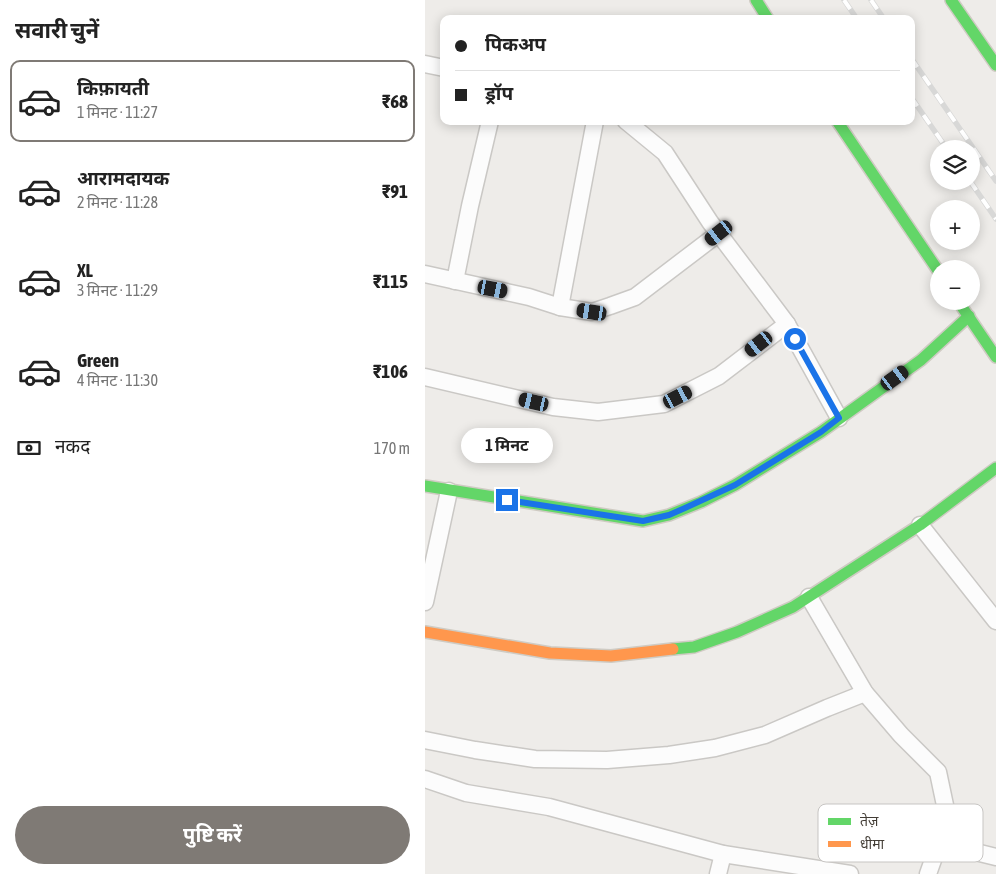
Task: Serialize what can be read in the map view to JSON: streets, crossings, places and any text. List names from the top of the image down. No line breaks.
{"legend":["तेज़","धीमा"],"page":{"heading":"सवारी चुनें","banner":["पिकअप","ड्रॉप"],"list":[{"name":"किफ़ायती","note":"1 मिनट · 11:27","value":"₹68"},{"name":"आरामदायक","note":"2 मिनट · 11:28","value":"₹91"},{"name":"XL","note":"3 मिनट · 11:29","value":"₹115"},{"name":"Green","note":"4 मिनट · 11:30","value":"₹106"}],"map_buttons":["+","−"],"pay":["नकद","170 m"],"bubble":"1 मिनट","buttons":"पुष्टि करें"}}
